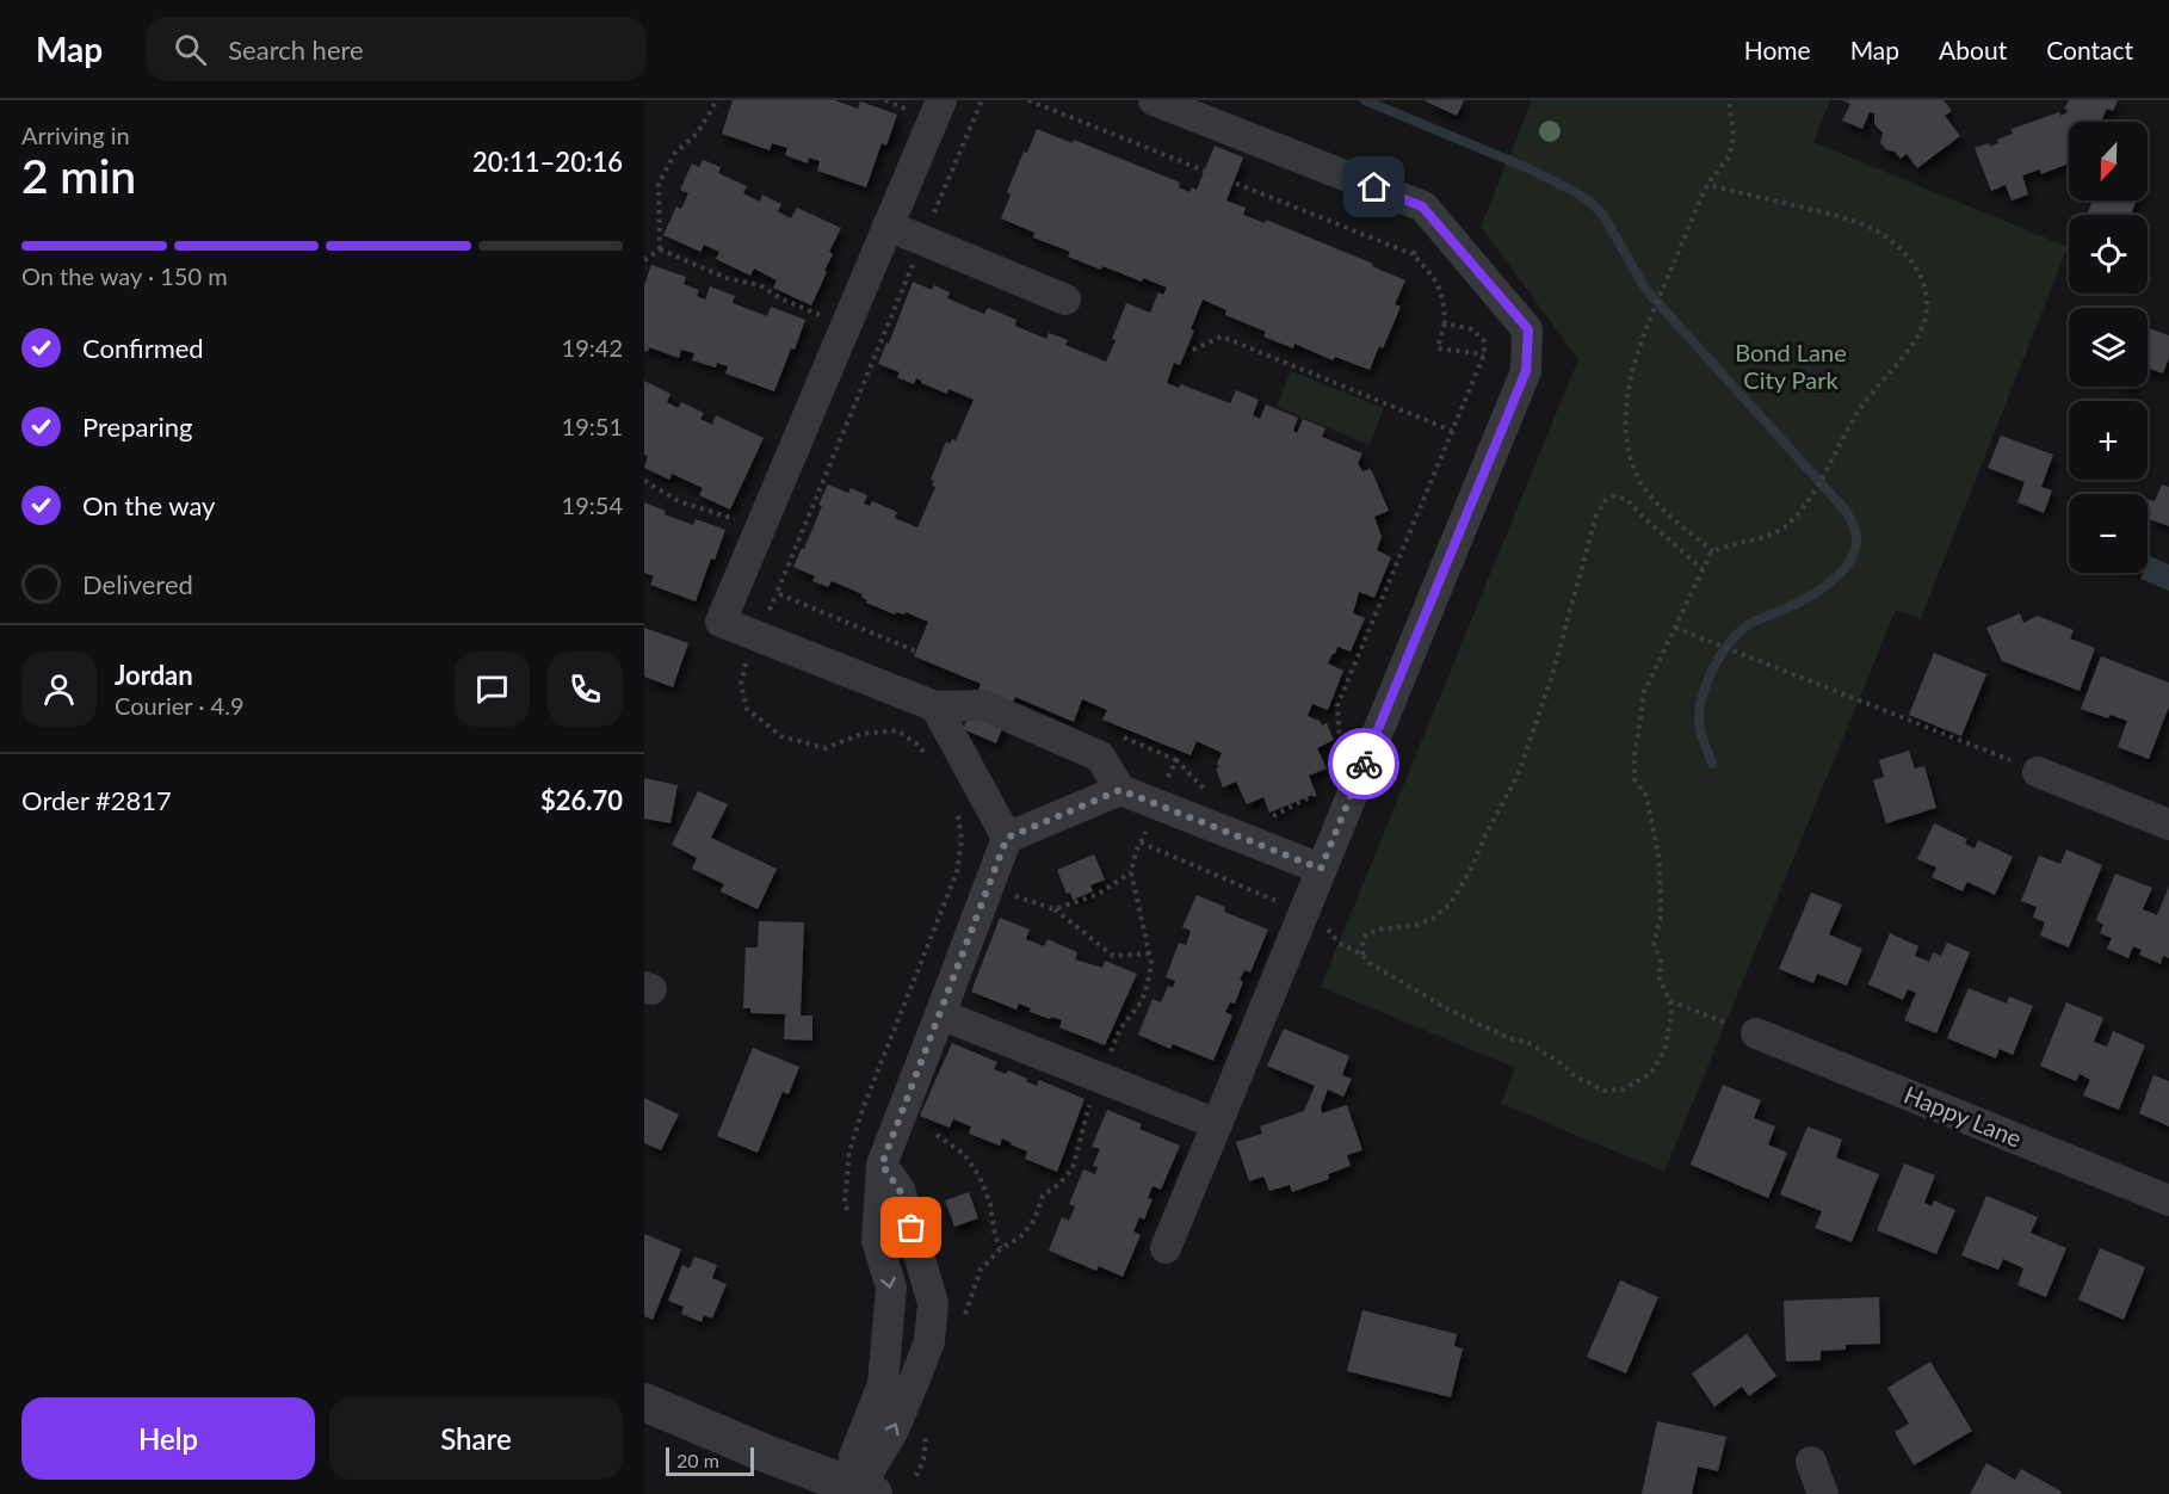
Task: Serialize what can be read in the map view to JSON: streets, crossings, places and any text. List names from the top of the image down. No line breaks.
{"streets":{"street":["Happy Lane"]},"parks":["Bond Lane City Park"],"scale_bar":"20 m","north":"bottom","page":{"header":"Map","search":"Search here","nav":["Home","Map","About","Contact"],"heading":["2 min","Arriving in","20:11–20:16"],"panel":["Jordan","Courier · 4.9","Order #2817","$26.70"],"map_buttons":["+","−"],"bar":"On the way · 150 m","list":[["Confirmed","19:42"],["Preparing","19:51"],["On the way","19:54"],"Delivered"],"buttons":["Help","Share"],"scale":"20 m"}}
